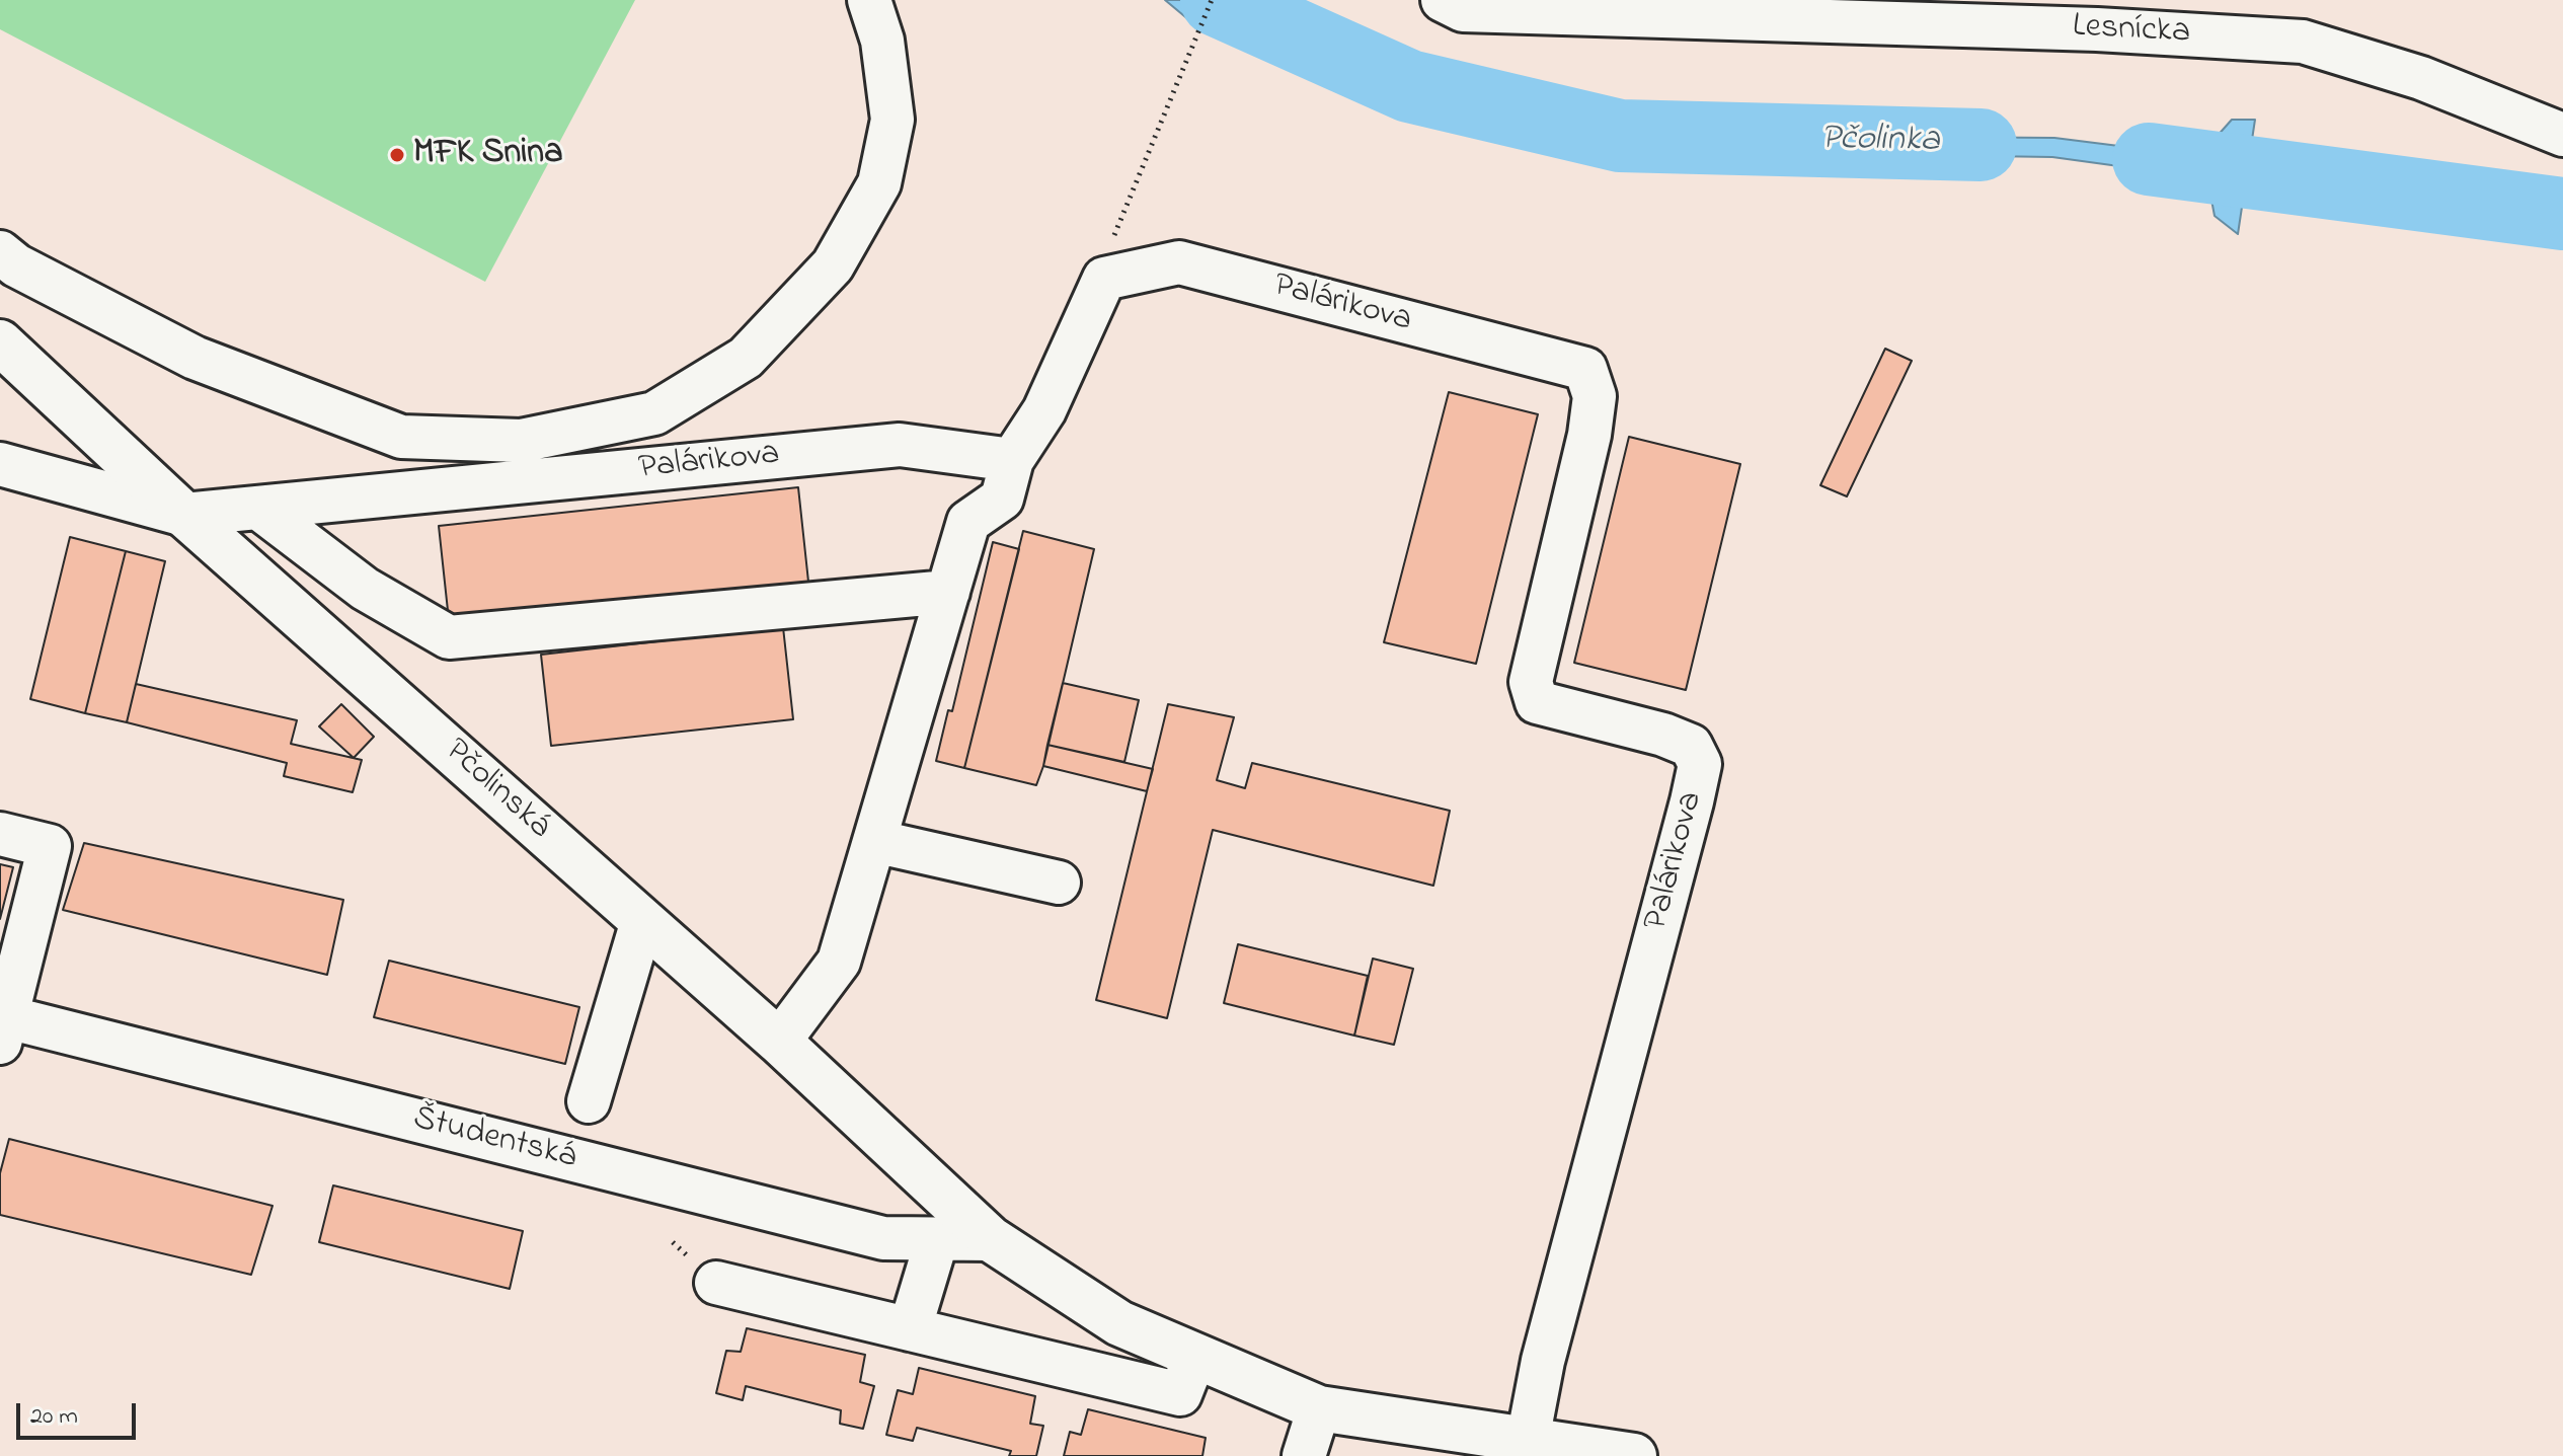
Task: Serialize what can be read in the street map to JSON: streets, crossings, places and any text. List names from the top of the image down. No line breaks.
{"streets":{"main road":["Pčolinská"],"street":["Lesnícka","Palárikova","Študentská"]},"crossings":[["Palárikova","Pčolinská"],["Pčolinská","Študentská"]],"water":["Pčolinka"],"places":["MFK Snina"],"scale_bar":"20 m"}
